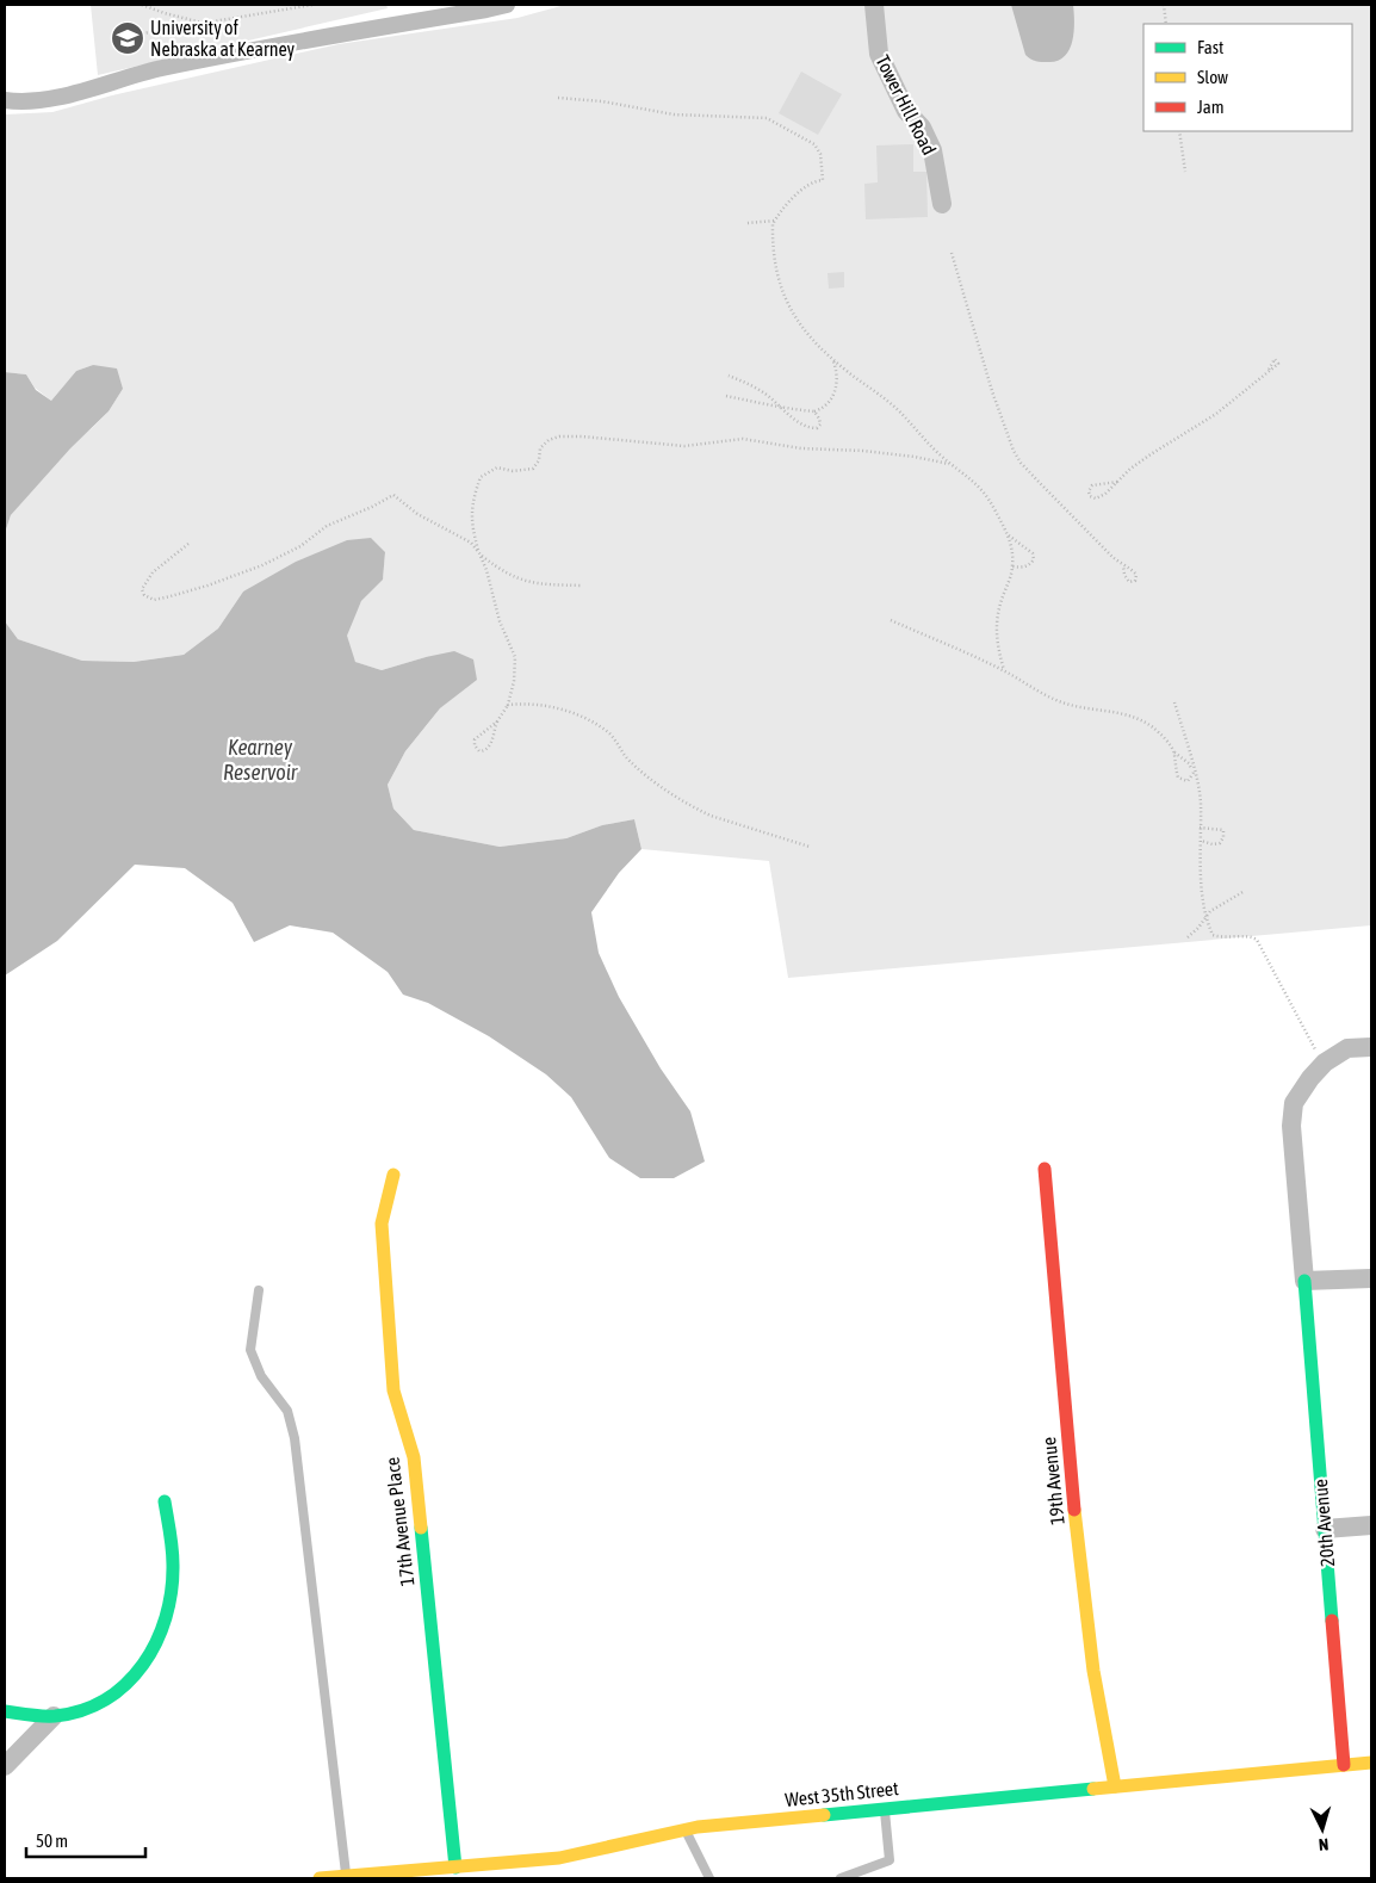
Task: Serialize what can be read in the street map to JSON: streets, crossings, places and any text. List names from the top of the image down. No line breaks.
{"streets":{"street":["Tower Hill Road","19th Avenue","17th Avenue Place","20th Avenue","West 35th Street"]},"crossings":[["19th Avenue","West 35th Street"],["17th Avenue Place","West 35th Street"],["20th Avenue","West 35th Street"]],"water":["Kearney Reservoir"],"places":{"school or university":["University of Nebraska at Kearney"]},"legend":["Fast","Slow","Jam"],"scale_bar":"50 m","north":"bottom"}
